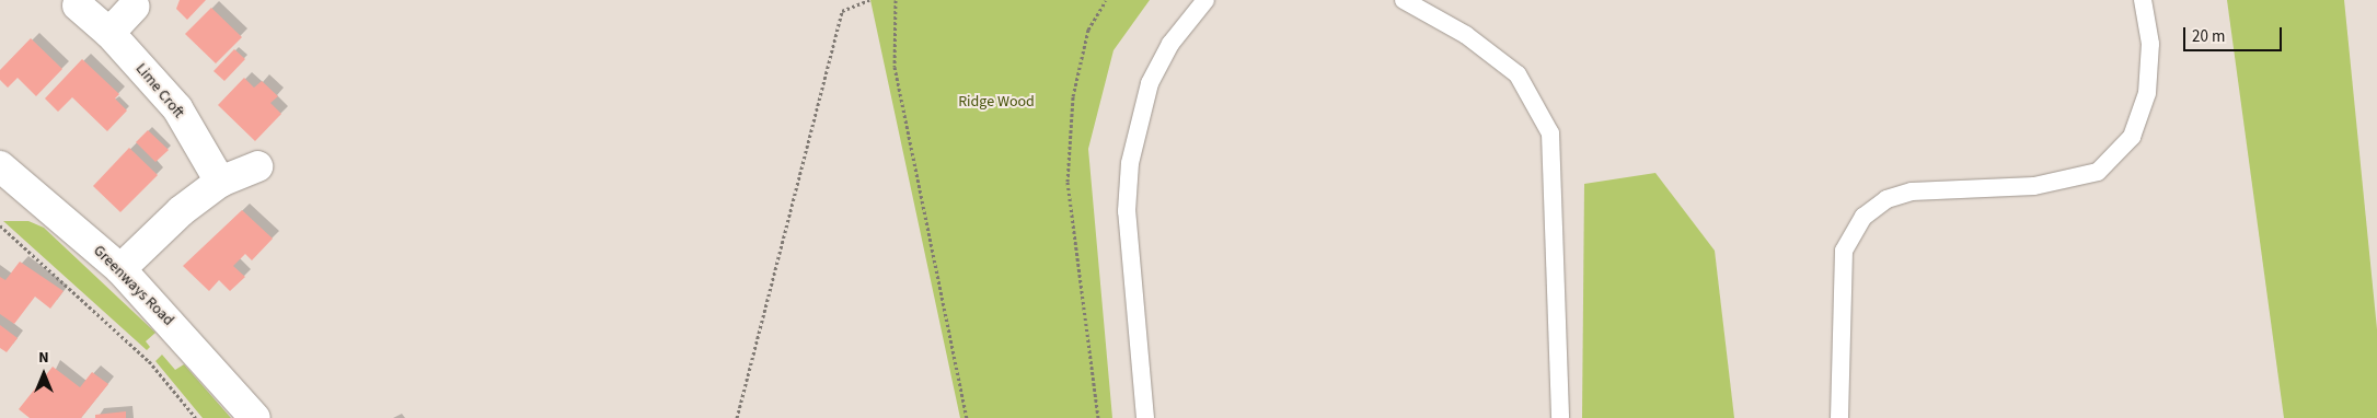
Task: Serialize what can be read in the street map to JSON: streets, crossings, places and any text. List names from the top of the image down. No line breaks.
{"streets":{"street":["Lime Croft","Greenways Road"]},"parks":["Ridge Wood"],"scale_bar":"20 m","north":"top"}
